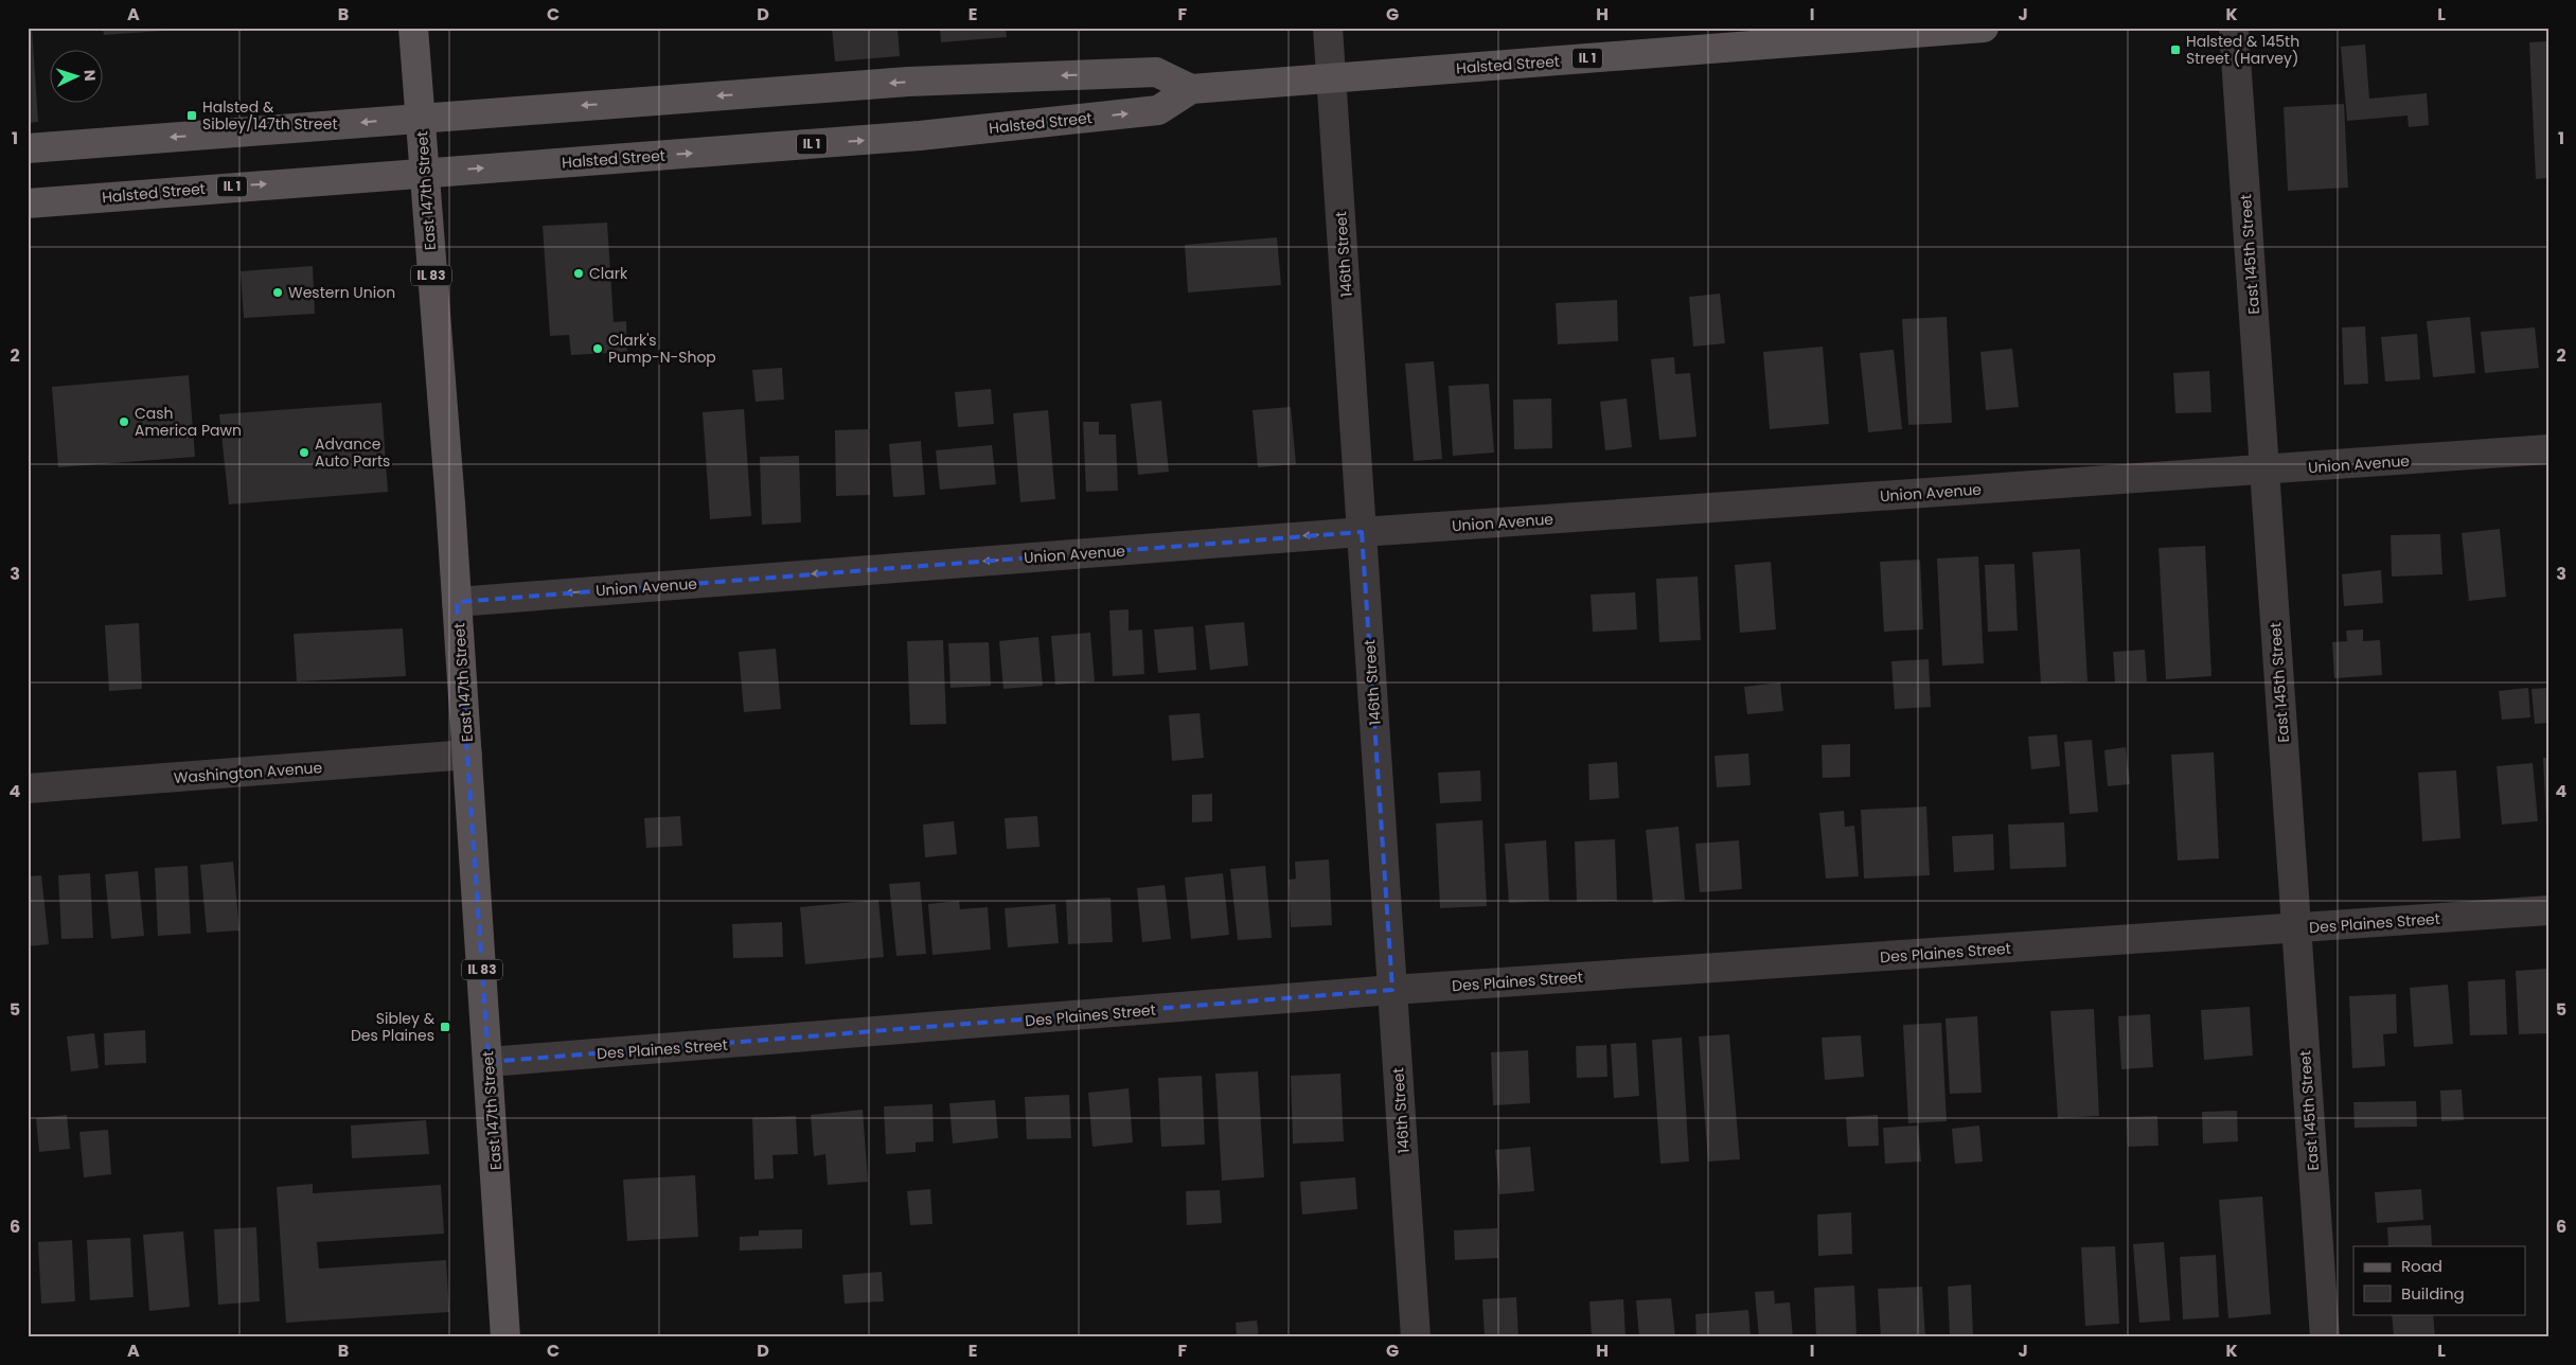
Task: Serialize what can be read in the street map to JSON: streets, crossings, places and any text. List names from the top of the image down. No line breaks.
{"streets":{"main road":["IL 1","Halsted Street","East 147th Street","IL 83"],"street":["146th Street","East 145th Street","Union Avenue","Washington Avenue","Des Plaines Street"]},"crossings":[["Halsted Street","East 147th Street"],["Halsted Street","146th Street"],["East 147th Street","Union Avenue"],["East 147th Street","Washington Avenue"],["East 147th Street","Des Plaines Street"],["146th Street","Union Avenue"],["146th Street","Des Plaines Street"],["East 145th Street","Union Avenue"],["East 145th Street","Des Plaines Street"]],"one_way":["Union Avenue"],"places":{"transit":["Halsted & 145th Street (Harvey)","Halsted & Sibley/147th Street","Sibley & Des Plaines"],"other":["Clark","Western Union","Clark's Pump-N-Shop","Cash America Pawn","Advance Auto Parts"]},"legend":["Road","Building"],"north":"right","grid":{"columns":["A","B","C","D","E","F","G","H","I","J","K","L"],"rows":["1","2","3","4","5","6"]}}
